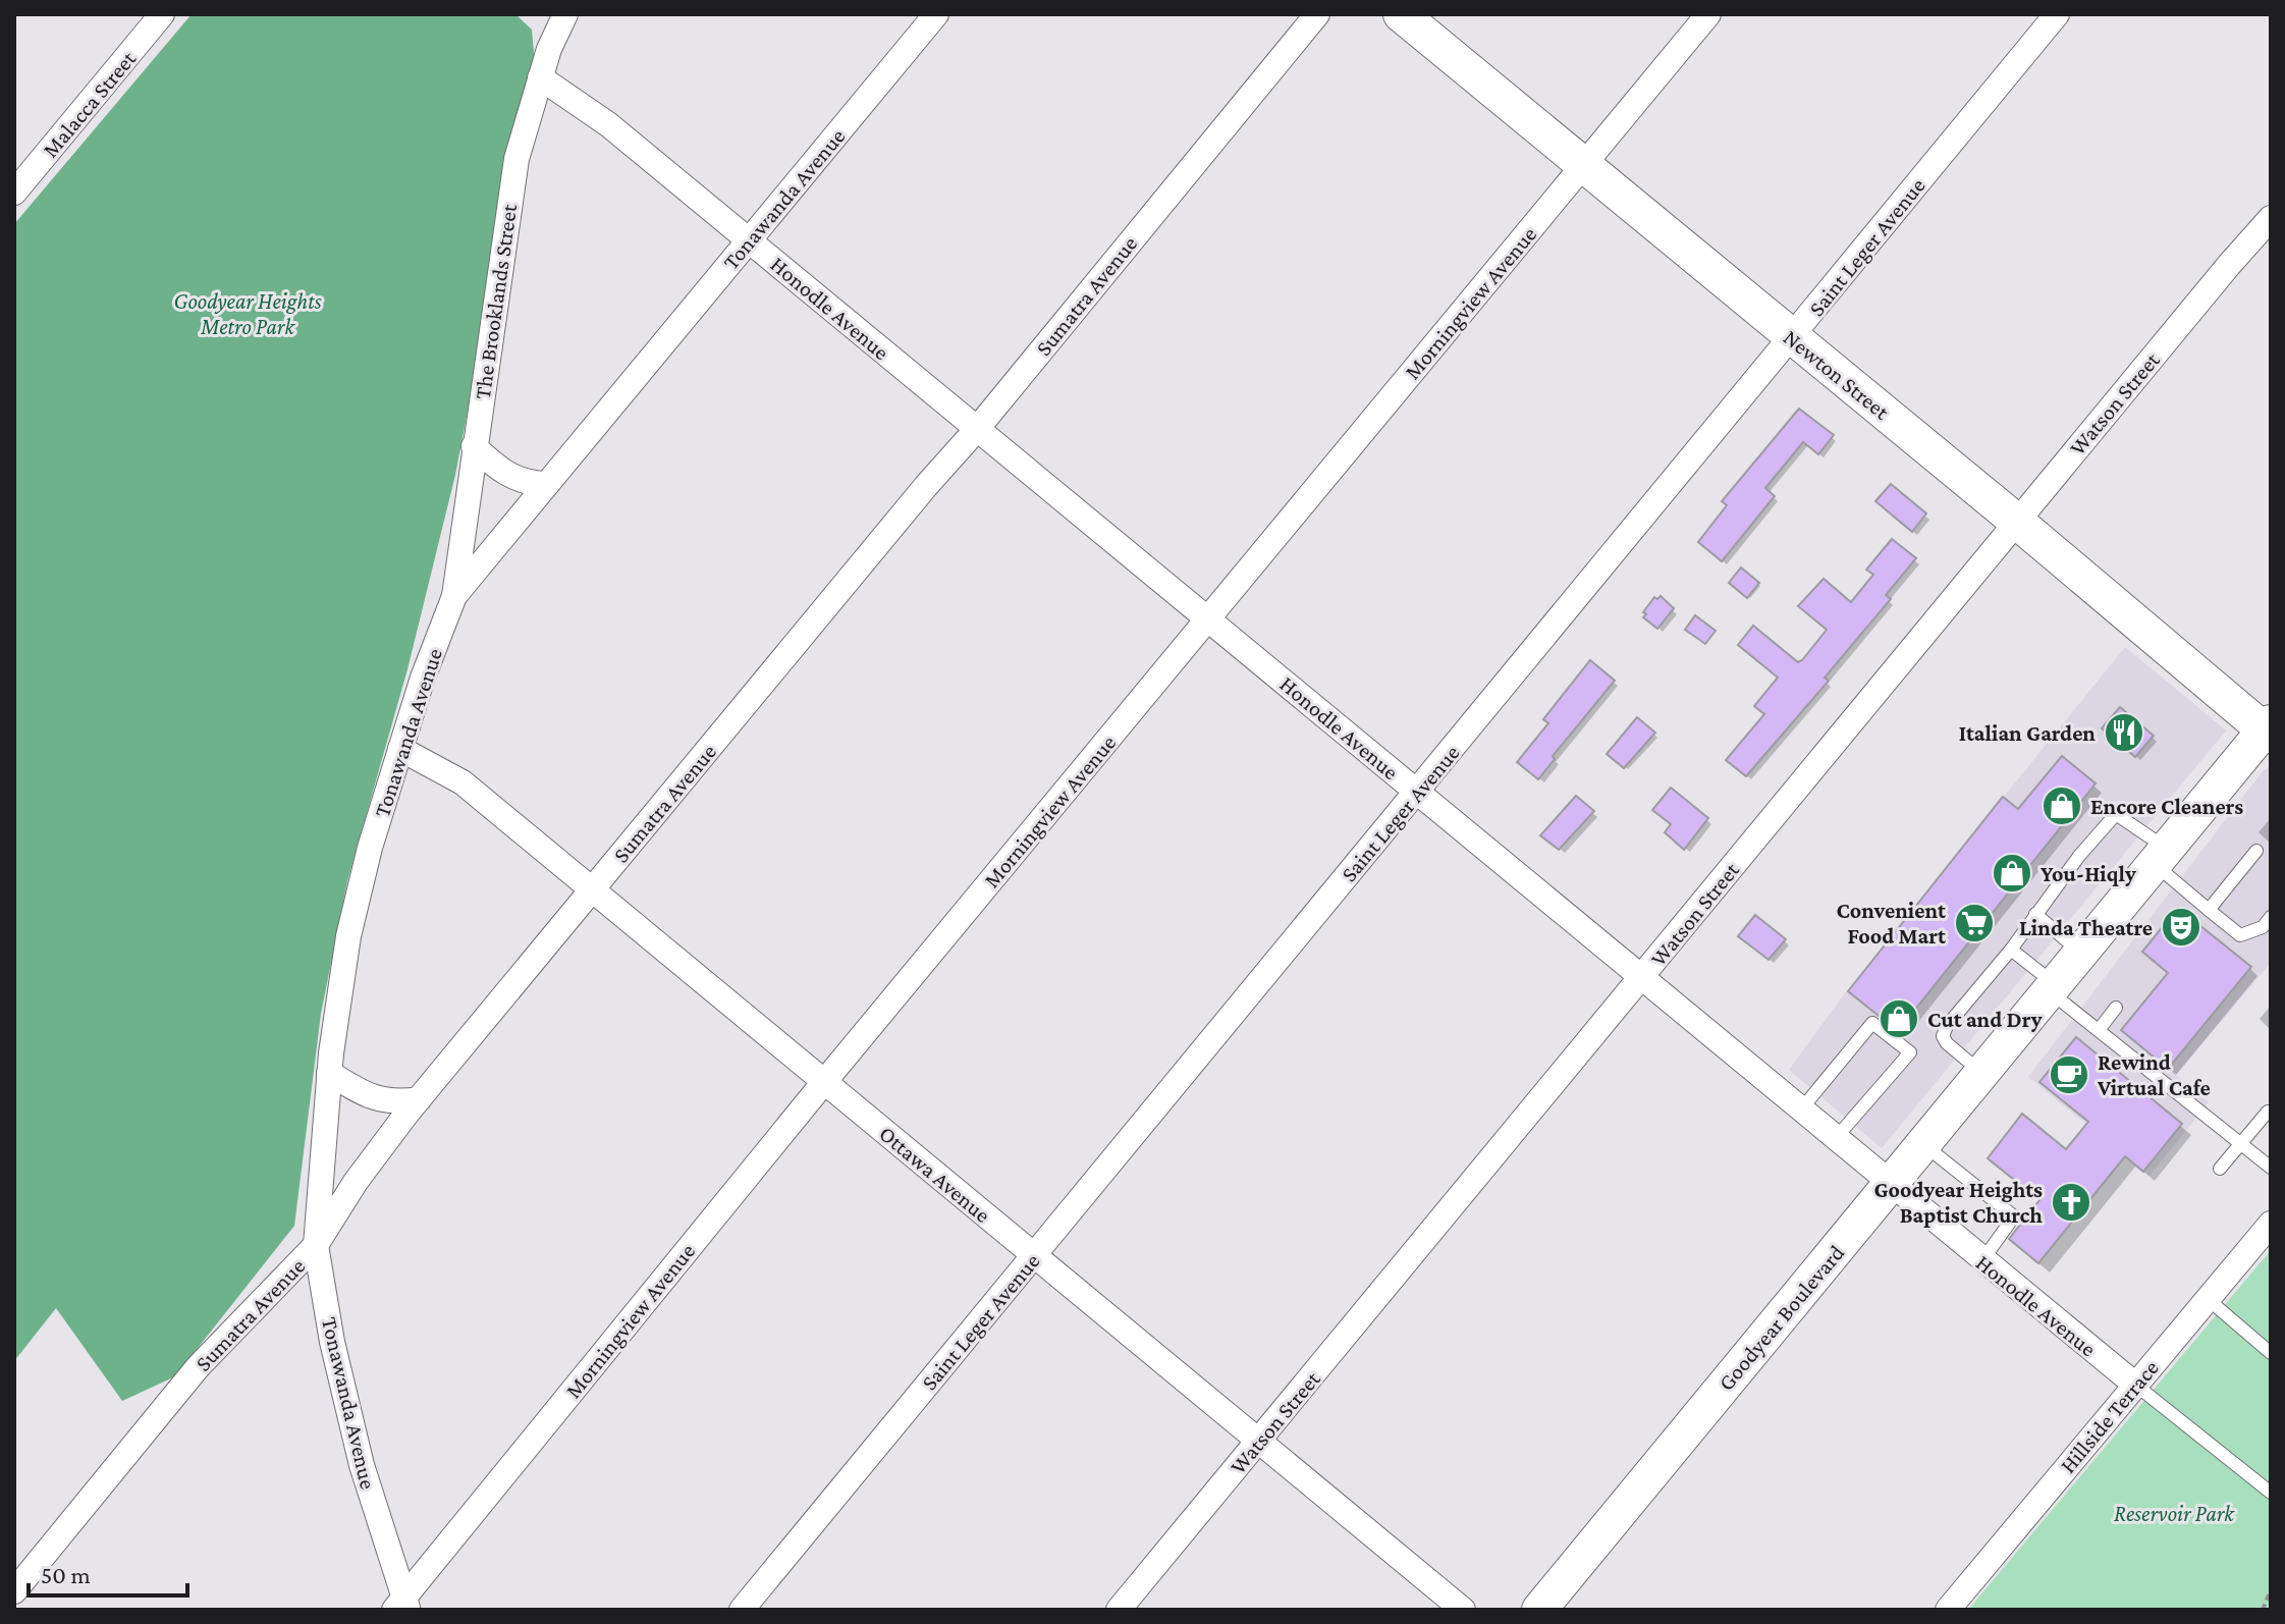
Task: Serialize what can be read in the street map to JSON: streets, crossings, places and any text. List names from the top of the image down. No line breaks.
{"streets":{"street":["Malacca Street","Tonawanda Avenue","Saint Leger Avenue","Sumatra Avenue","The Brooklands Street","Morningview Avenue","Honodle Avenue","Newton Street","Watson Street","Ottawa Avenue","Goodyear Boulevard","Hillside Terrace"]},"crossings":[["Tonawanda Avenue","Sumatra Avenue"],["Tonawanda Avenue","The Brooklands Street"],["Tonawanda Avenue","Morningview Avenue"],["Tonawanda Avenue","Honodle Avenue"],["Tonawanda Avenue","Ottawa Avenue"],["Saint Leger Avenue","Honodle Avenue"],["Saint Leger Avenue","Newton Street"],["Saint Leger Avenue","Ottawa Avenue"],["Sumatra Avenue","Honodle Avenue"],["Sumatra Avenue","Ottawa Avenue"],["The Brooklands Street","Honodle Avenue"],["Morningview Avenue","Honodle Avenue"],["Morningview Avenue","Newton Street"],["Morningview Avenue","Ottawa Avenue"],["Honodle Avenue","Watson Street"],["Honodle Avenue","Goodyear Boulevard"],["Honodle Avenue","Hillside Terrace"],["Newton Street","Watson Street"],["Newton Street","Goodyear Boulevard"],["Watson Street","Ottawa Avenue"]],"parks":["Goodyear Heights Metro Park","Reservoir Park"],"places":{"restaurant":["Italian Garden"],"shop":["Encore Cleaners","You-Hiqly","Cut and Dry"],"supermarket":["Convenient Food Mart"],"theatre":["Linda Theatre"],"cafe":["Rewind Virtual Cafe"],"church":["Goodyear Heights Baptist Church"]},"scale_bar":"50 m"}
